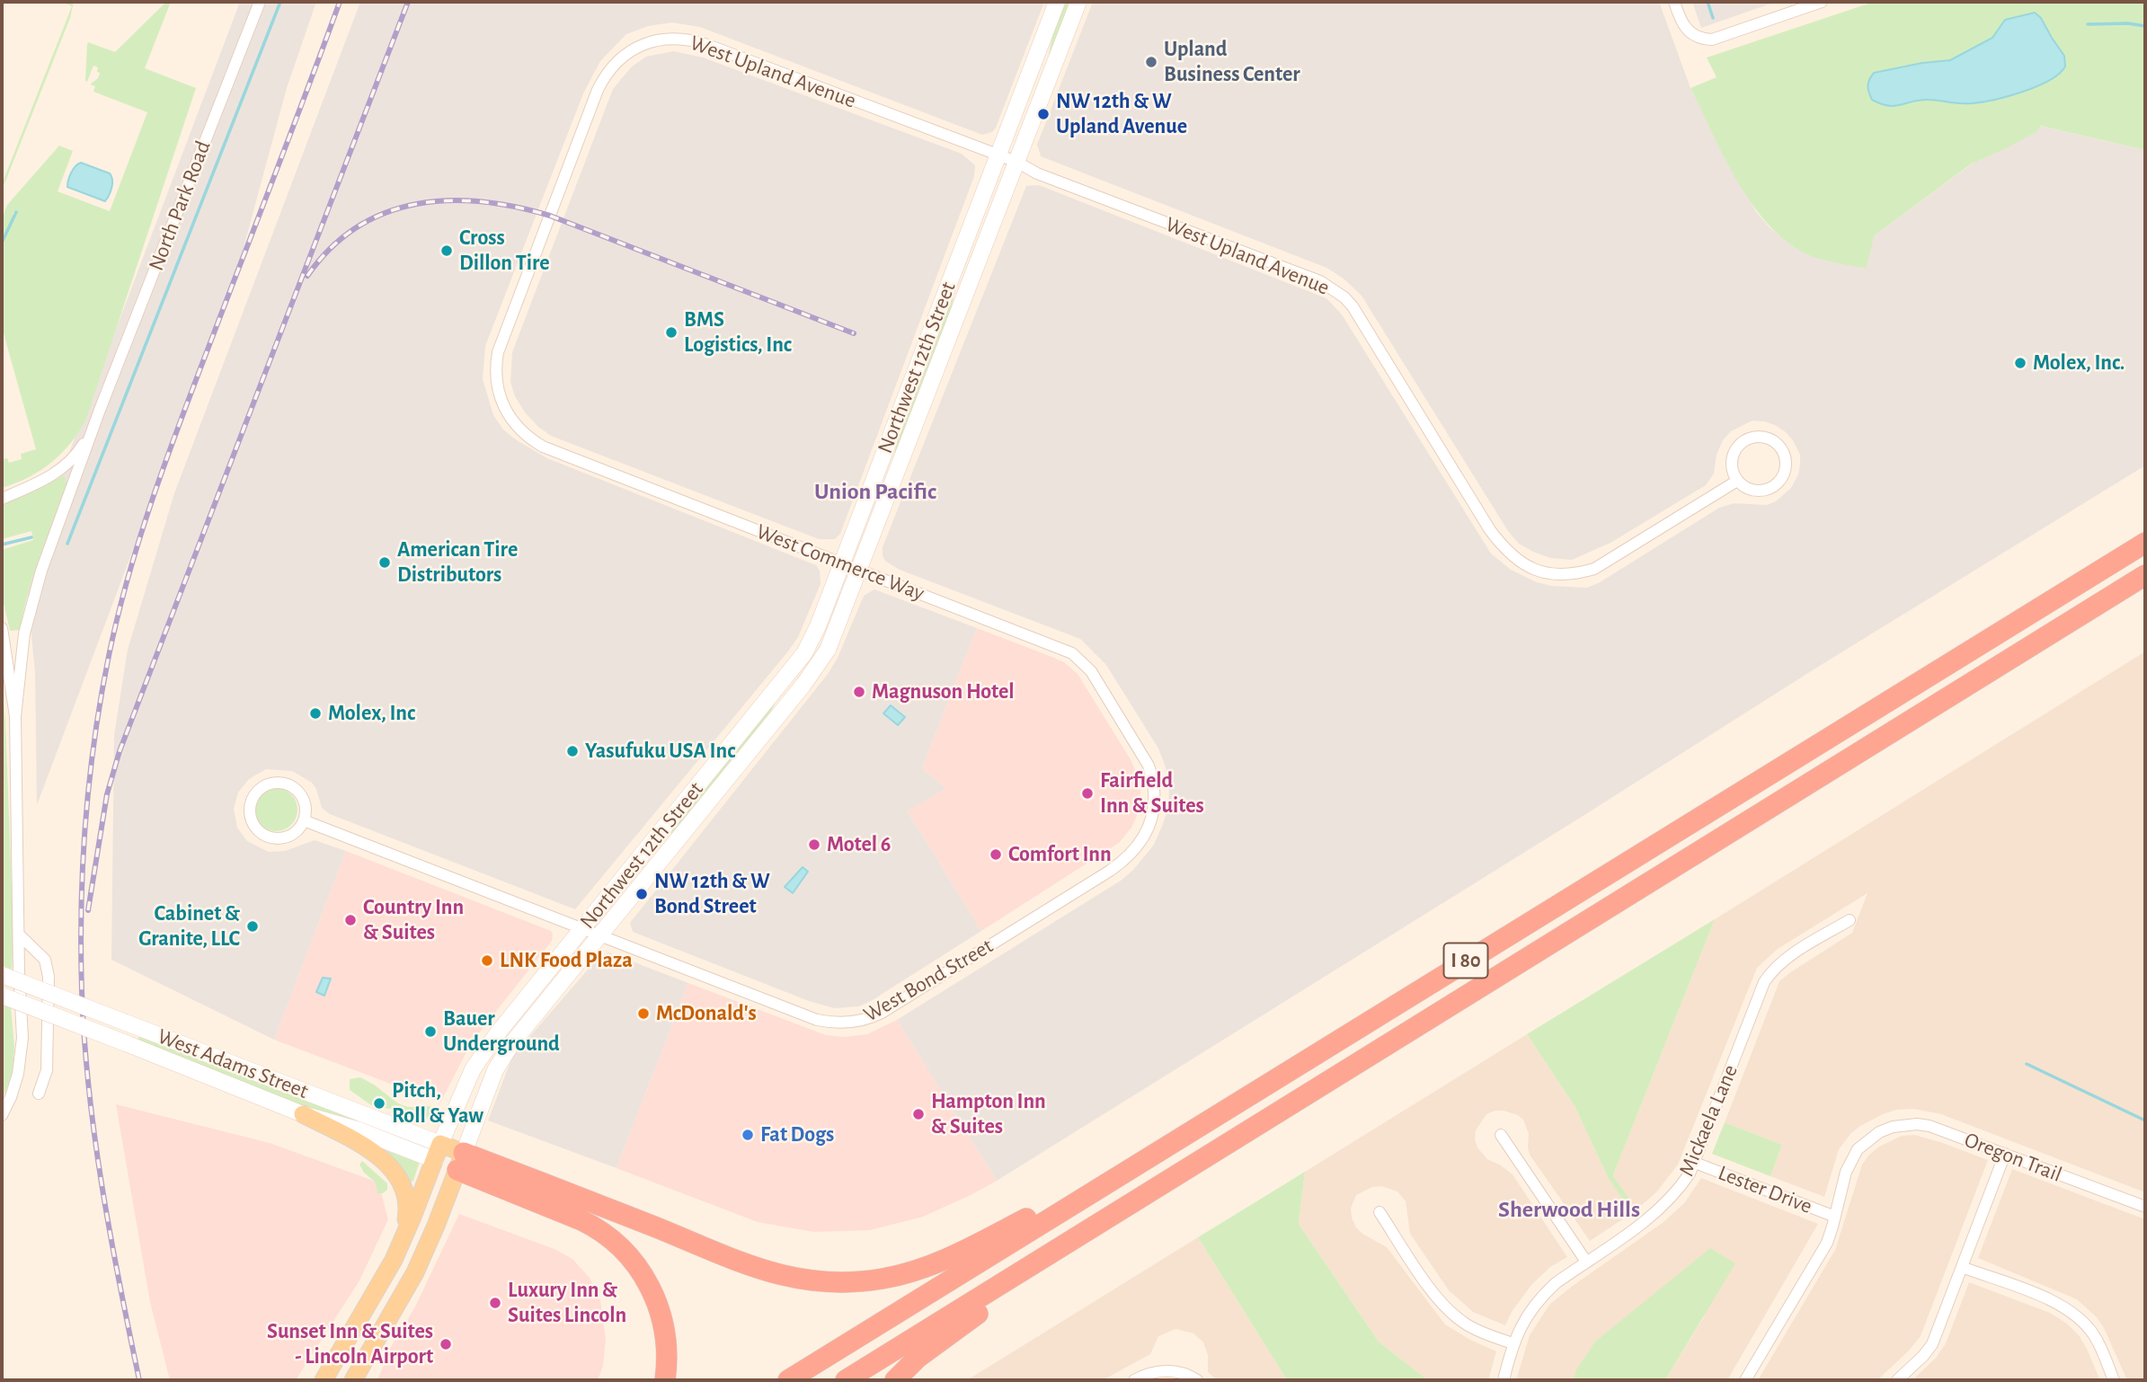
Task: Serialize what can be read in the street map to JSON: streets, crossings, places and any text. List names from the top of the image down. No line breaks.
{"streets":{"highway":["I 80"],"main road":["Northwest 12th Street","West Adams Street"],"street":["West Upland Avenue","North Park Road","West Commerce Way","West Bond Street","Mickaela Lane","Oregon Trail","Lester Drive"]},"crossings":[["West Upland Avenue","Northwest 12th Street"],["West Upland Avenue","West Commerce Way"],["Northwest 12th Street","West Commerce Way"],["Northwest 12th Street","West Bond Street"],["Northwest 12th Street","West Adams Street"],["West Commerce Way","West Bond Street"],["Mickaela Lane","Lester Drive"],["Oregon Trail","Lester Drive"]],"districts":["Union Pacific","Sherwood Hills"],"places":["Upland Business Center","NW 12th & W Upland Avenue","Cross Dillon Tire","BMS Logistics, Inc","Molex, Inc.","American Tire Distributors","Magnuson Hotel","Molex, Inc","Yasufuku USA Inc","Fairfield Inn & Suites","Motel 6","Comfort Inn","NW 12th & W Bond Street","Country Inn & Suites","Cabinet & Granite, LLC","LNK Food Plaza","McDonald's","Bauer Underground","Pitch, Roll & Yaw","Hampton Inn & Suites","Fat Dogs","Luxury Inn & Suites Lincoln","Sunset Inn & Suites - Lincoln Airport"]}
